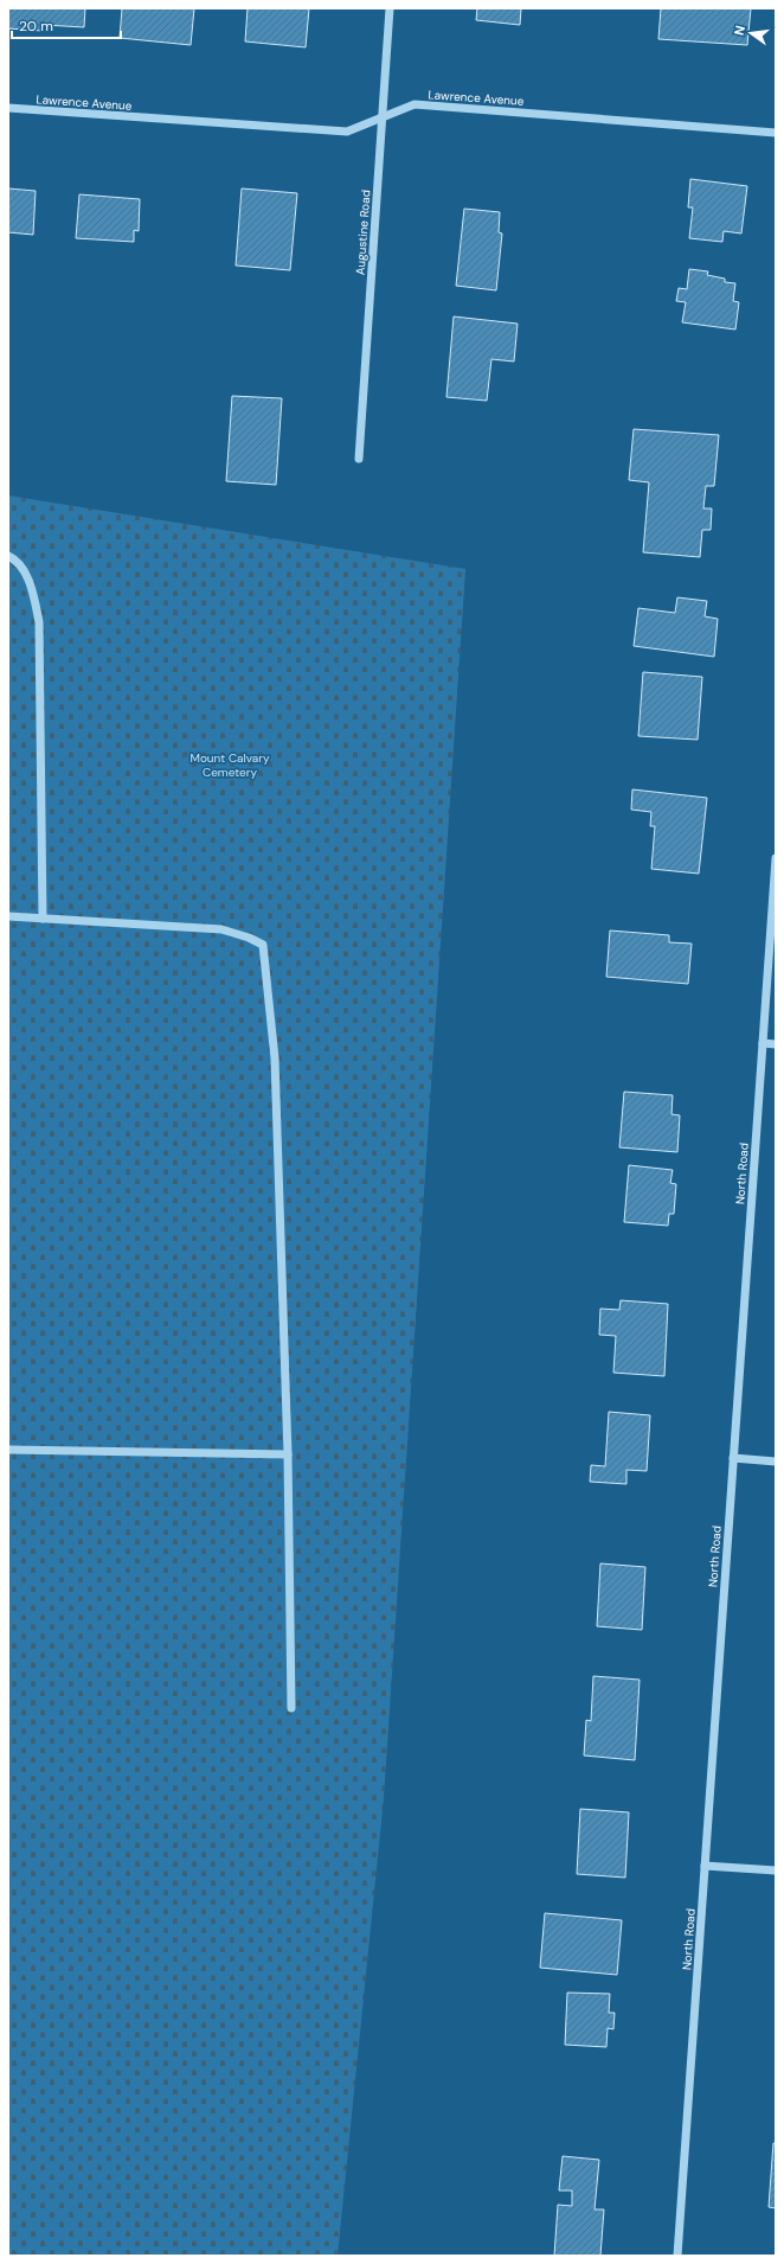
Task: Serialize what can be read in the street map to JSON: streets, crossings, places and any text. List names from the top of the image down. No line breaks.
{"streets":{"street":["Lawrence Avenue","Augustine Road","North Road"]},"crossings":[["Lawrence Avenue","Augustine Road"]],"parks":["Mount Calvary Cemetery"],"scale_bar":"20 m","north":"left"}
